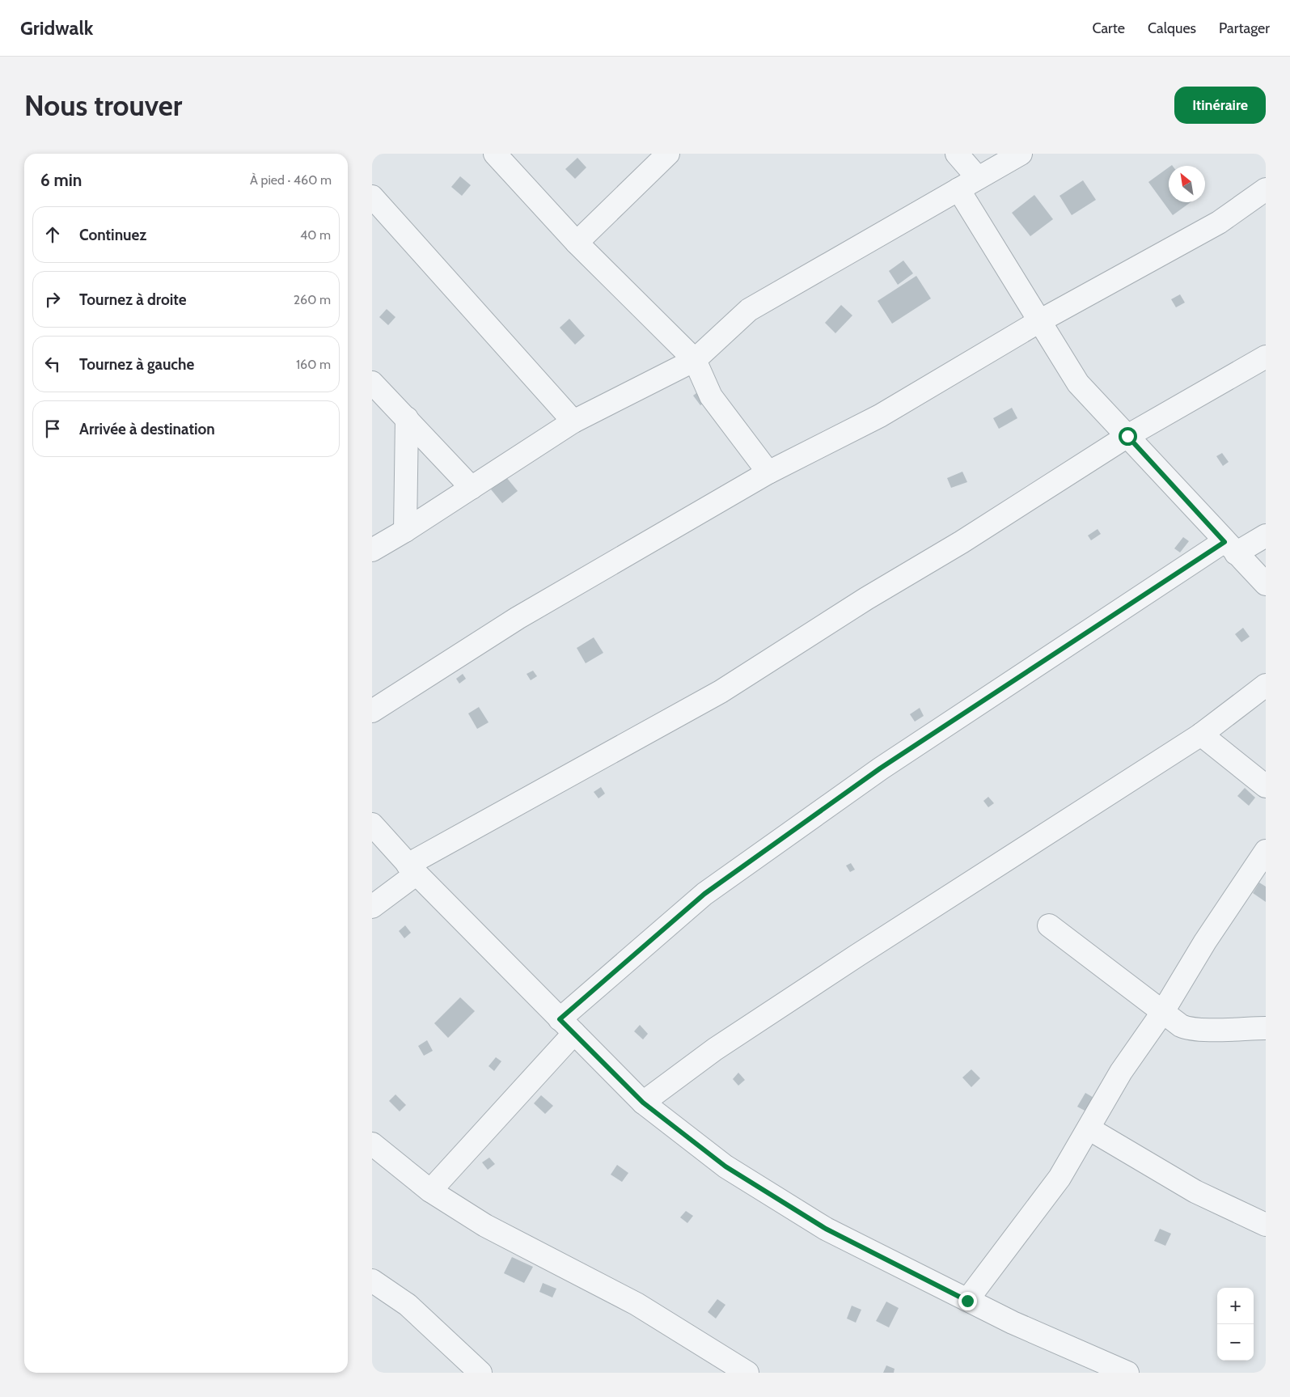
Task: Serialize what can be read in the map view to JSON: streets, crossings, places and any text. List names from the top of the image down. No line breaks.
{"north":"top left","page":{"header":"Gridwalk","nav":["Carte","Calques","Partager"],"buttons":"Itinéraire","title":"Nous trouver","heading":["6 min","À pied · 460 m"],"list":[["Continuez","40 m"],["Tournez à droite","260 m"],["Tournez à gauche","160 m"],"Arrivée à destination"],"map_buttons":["+","−"]}}
